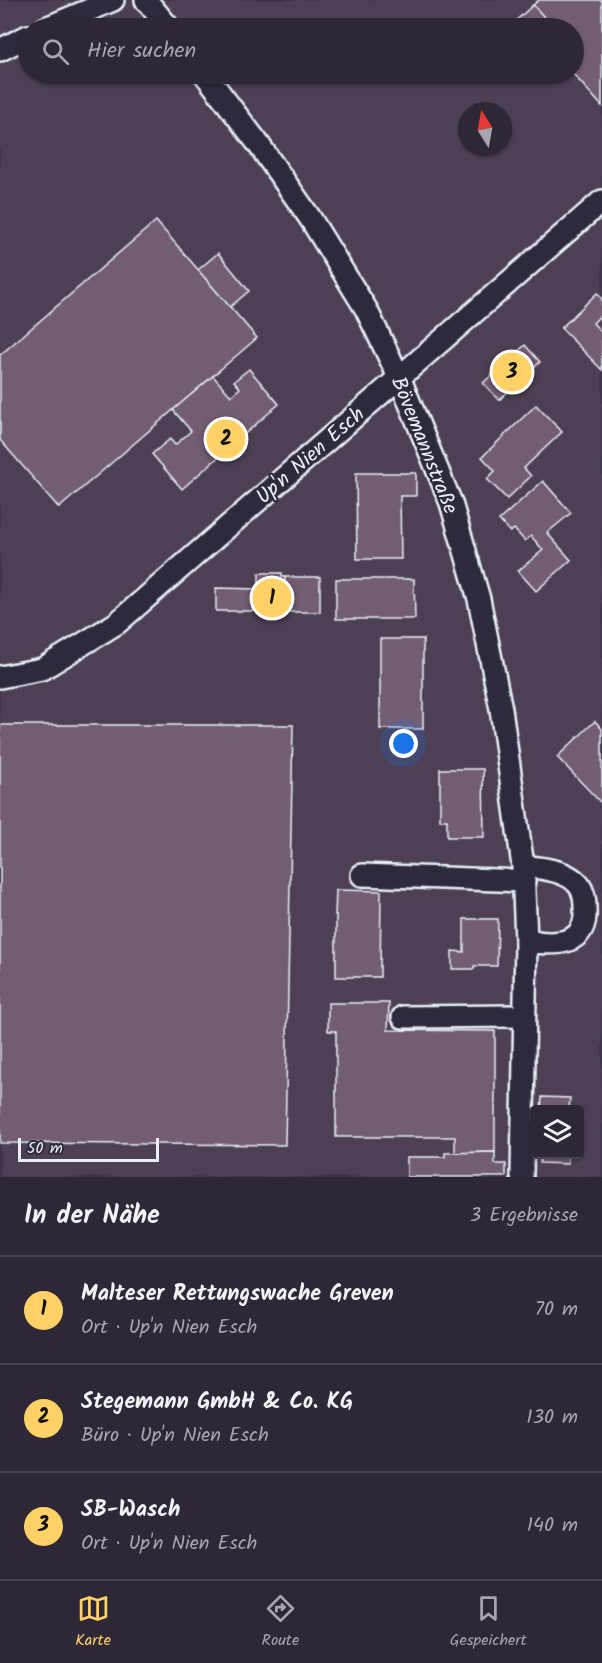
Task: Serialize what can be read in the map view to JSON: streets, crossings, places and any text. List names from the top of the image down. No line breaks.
{"streets":{"street":["Bövemannstraße","Up'n Nien Esch"]},"crossings":[["Bövemannstraße","Up'n Nien Esch"]],"scale_bar":"50 m","north":"top","page":{"search":"Hier suchen","pins":["3","2","1"],"scale":"50 m","heading":["In der Nähe","3 Ergebnisse"],"list":[{"mark":"1","name":"Malteser Rettungswache Greven","note":"Ort · Up'n Nien Esch","value":"70 m"},{"mark":"2","name":"Stegemann GmbH & Co. KG","note":"Büro · Up'n Nien Esch","value":"130 m"},{"mark":"3","name":"SB-Wasch","note":"Ort · Up'n Nien Esch","value":"140 m"}],"nav":["Karte","Route","Gespeichert"]}}
